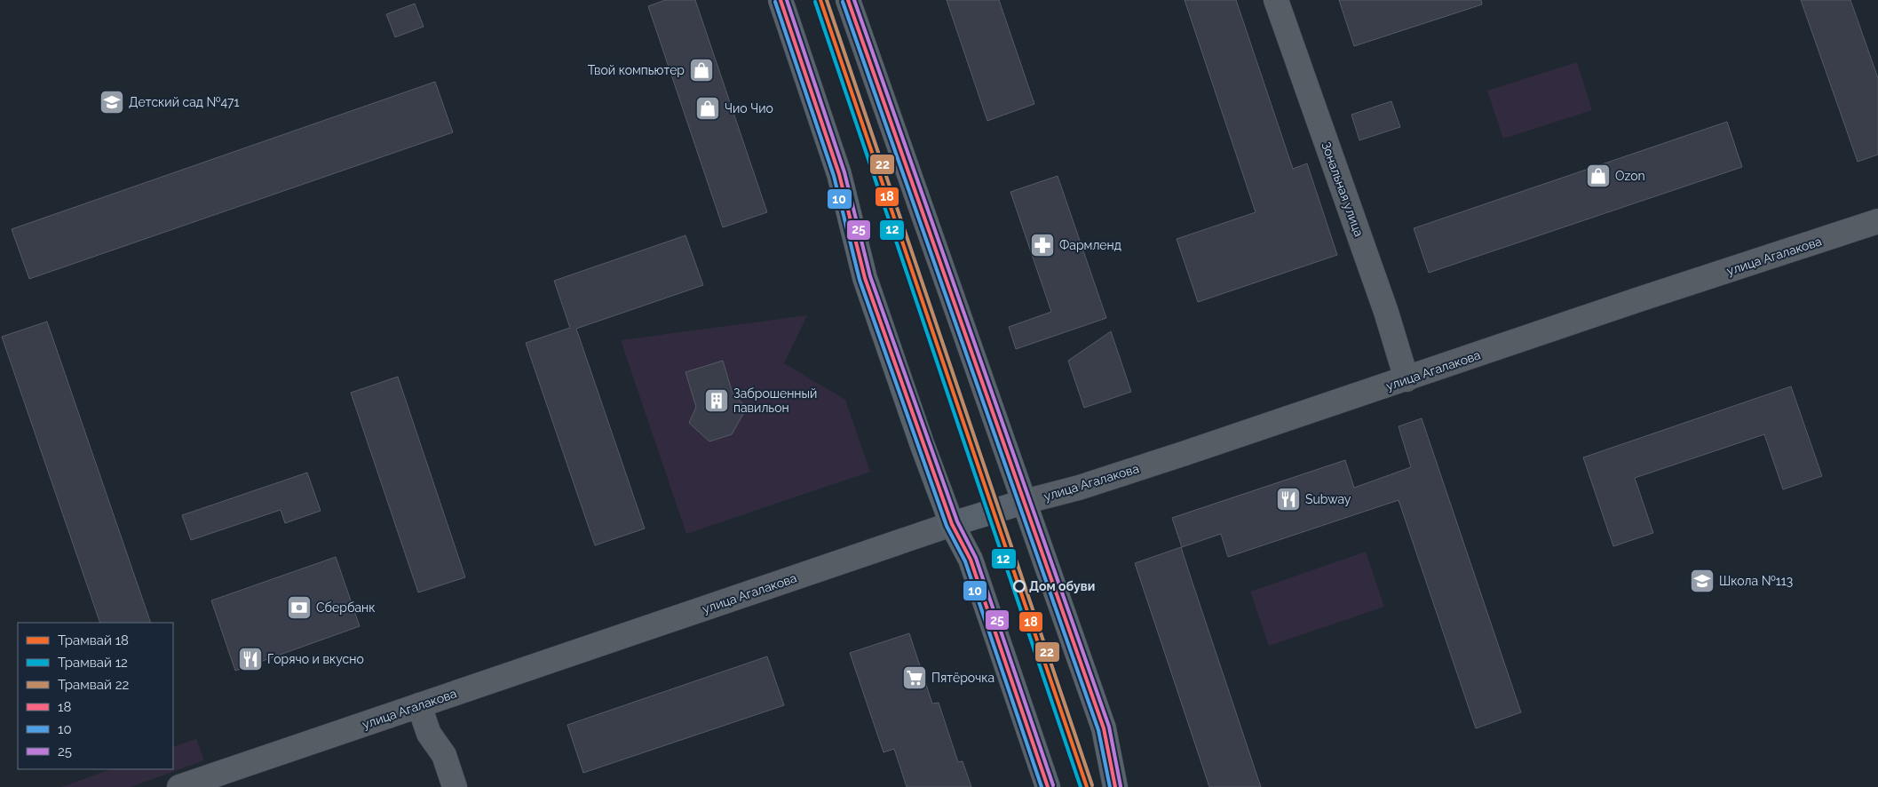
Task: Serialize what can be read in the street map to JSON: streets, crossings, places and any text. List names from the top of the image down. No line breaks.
{"streets":{"main road":["улица Агалакова"],"street":["Зональная улица"]},"crossings":[["Зональная улица","улица Агалакова"]],"places":{"shop":["Твой компьютер","Чио Чио","Ozon"],"school or university":["Детский сад №471","Школа №113"],"pharmacy":["Фармленд"],"building":["Заброшенный павильон"],"restaurant":["Subway","Горячо и вкусно"],"other":["Дом обуви"],"bank":["Сбербанк"],"supermarket":["Пятёрочка"]},"lines":["tram line 18","tram line 22","transit line 18","transit line 25","tram line 12","transit line 10"],"legend":["Трамвай 18","Трамвай 12","Трамвай 22","18","10","25"]}
